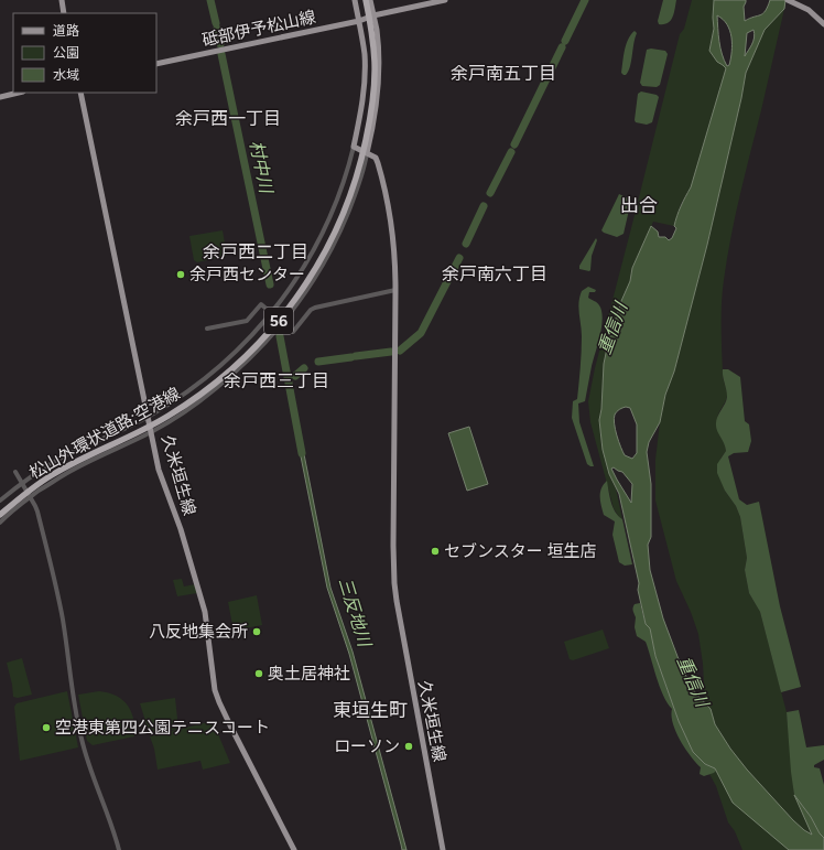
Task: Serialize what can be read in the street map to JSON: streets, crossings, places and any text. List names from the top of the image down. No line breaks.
{"streets":{"highway":["56","松山外環状道路;空港線"],"main road":["砥部伊予松山線","久米垣生線"]},"districts":["余戸南五丁目","余戸西一丁目","出合","余戸西二丁目","余戸南六丁目","余戸西三丁目","東垣生町"],"water":["村中川","重信川","三反地川"],"places":["余戸西センター","セブンスター 垣生店","八反地集会所","奥土居神社","空港東第四公園テニスコート","ローソン"],"legend":["道路","公園","水域"]}
